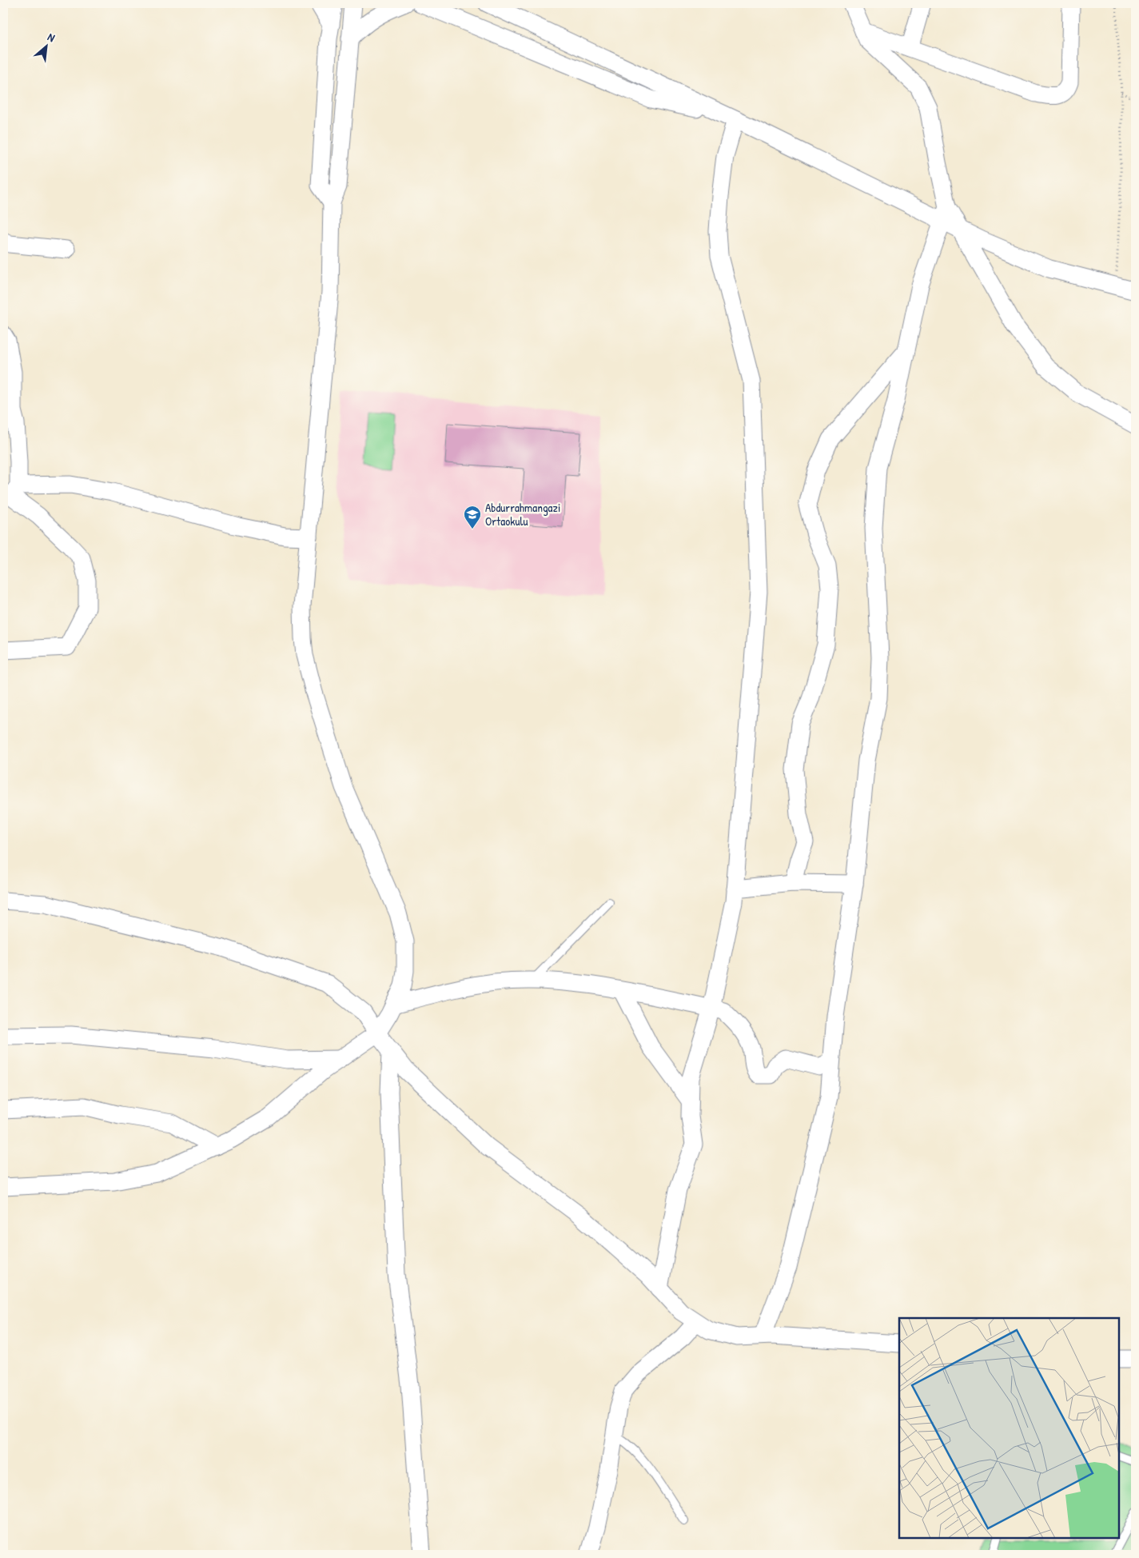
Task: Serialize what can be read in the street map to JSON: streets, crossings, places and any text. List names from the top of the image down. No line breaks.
{"places":{"school or university":["Abdurrahmangazi Ortaokulu"]},"north":"top right"}
